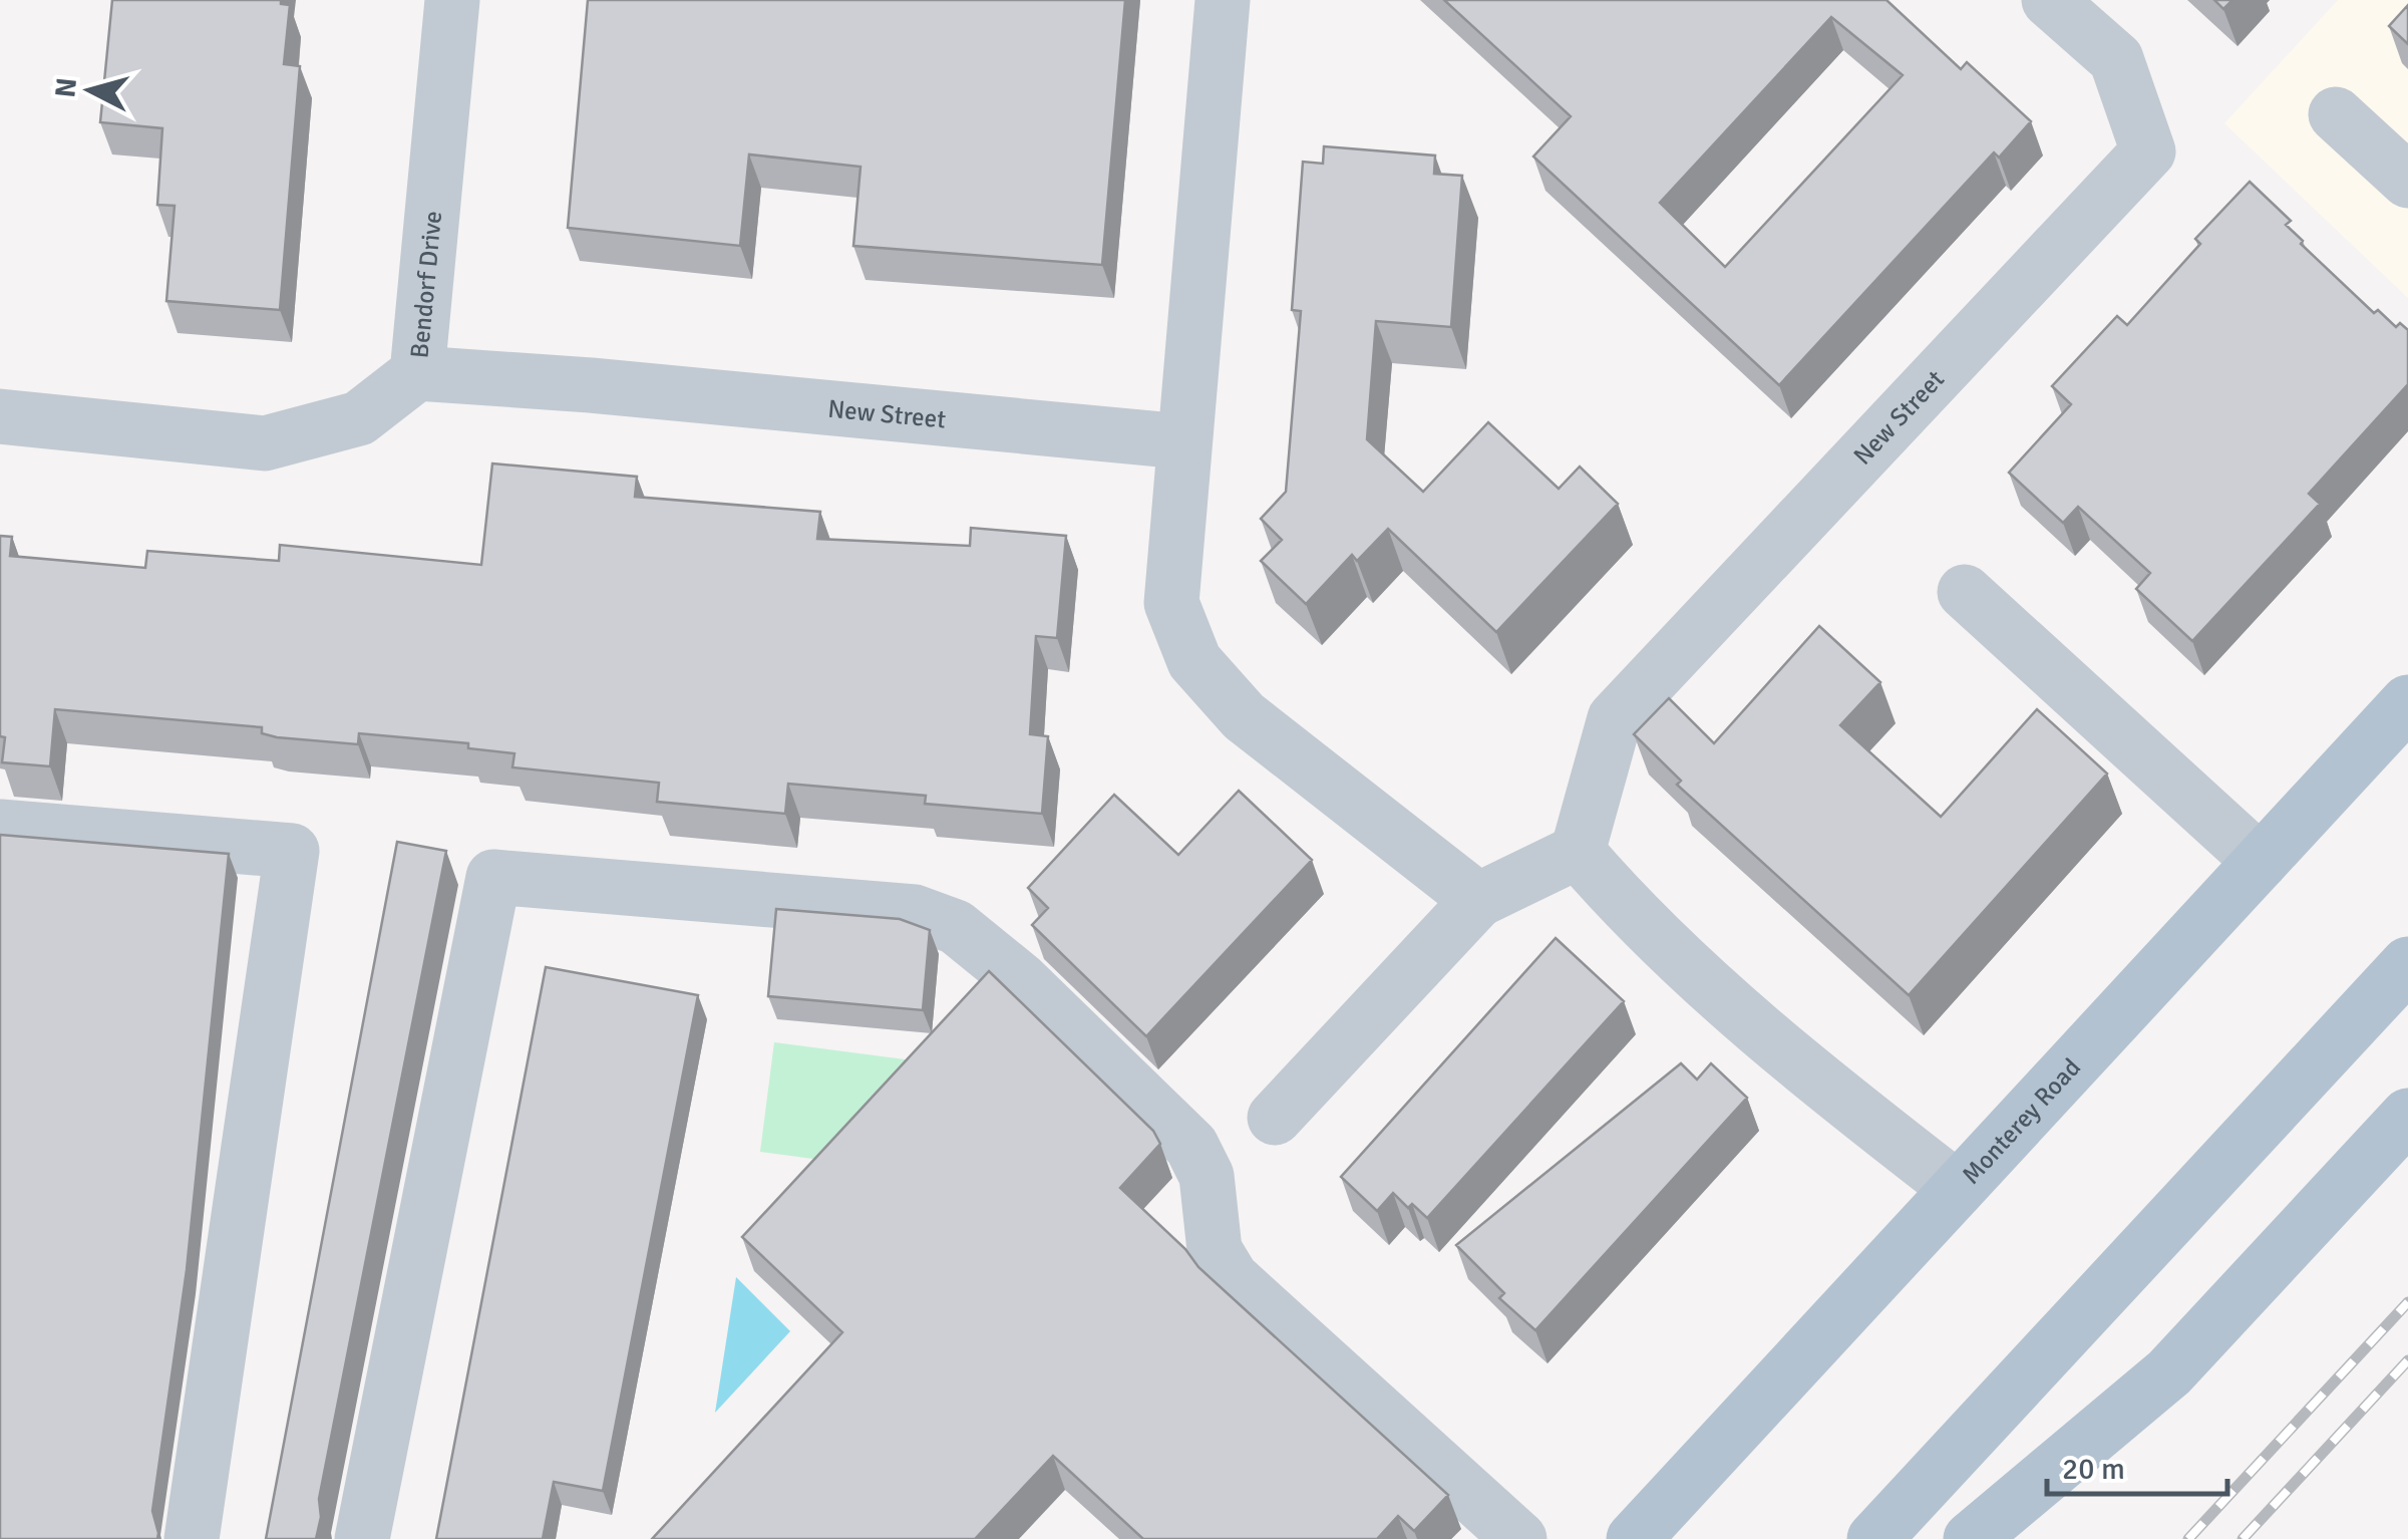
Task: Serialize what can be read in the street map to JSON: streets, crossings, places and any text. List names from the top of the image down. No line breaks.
{"streets":{"main road":["Monterey Road"],"street":["Bendorf Drive","New Street"]},"crossings":[["Bendorf Drive","New Street"]],"scale_bar":"20 m","north":"left"}
